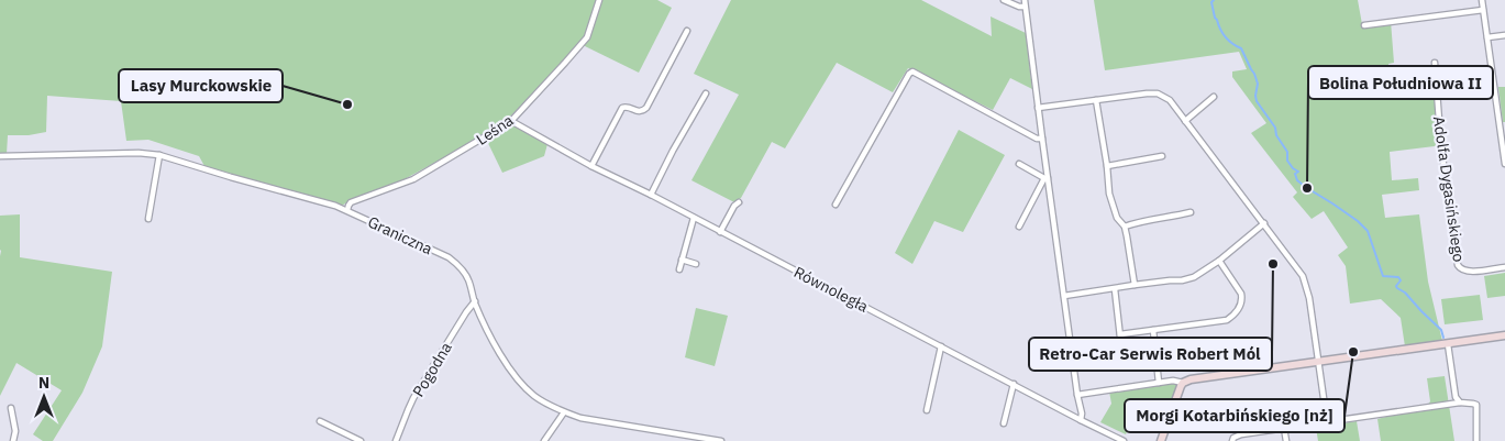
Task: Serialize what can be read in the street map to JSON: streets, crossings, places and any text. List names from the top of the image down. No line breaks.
{"streets":{"street":["Leśna","Adolfa Dygasińskiego","Graniczna","Równoległa","Pogodna"]},"crossings":[["Leśna","Graniczna"],["Leśna","Równoległa"],["Graniczna","Pogodna"]],"places":["Lasy Murckowskie","Bolina Południowa II","Retro-Car Serwis Robert Mól","Morgi Kotarbińskiego [nż]"],"north":"top"}
